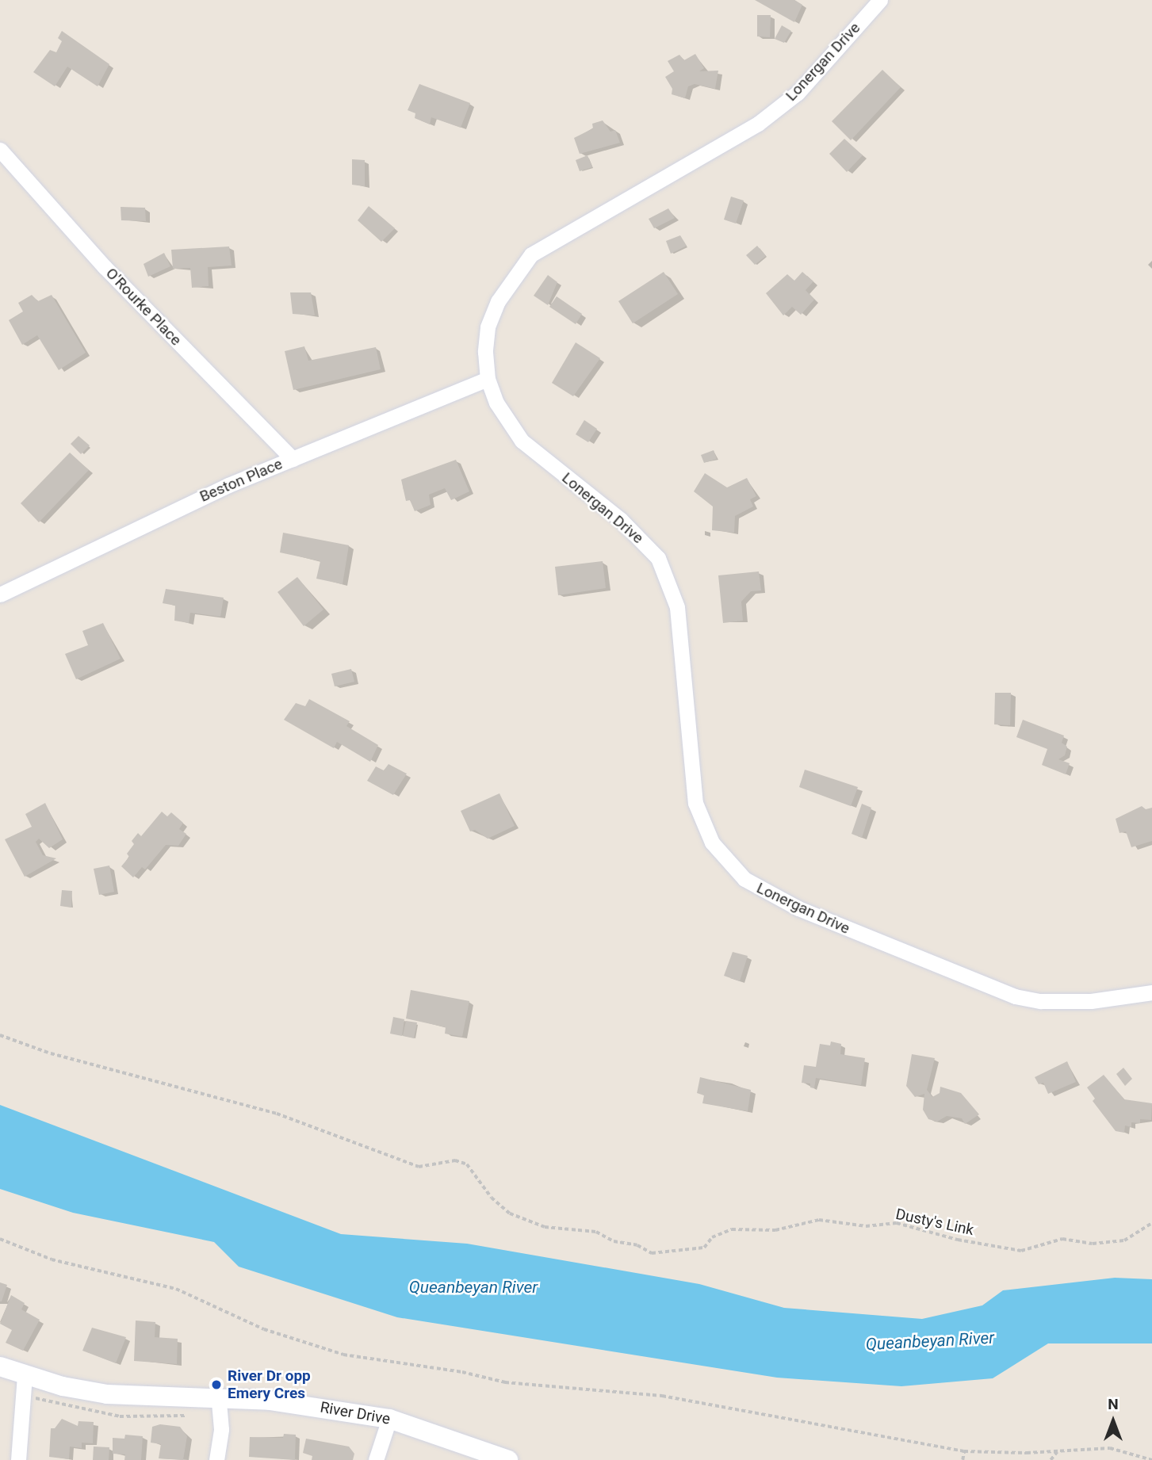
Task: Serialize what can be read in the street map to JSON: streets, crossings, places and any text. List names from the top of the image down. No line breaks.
{"streets":{"street":["Lonergan Drive","O'Rourke Place","Beston Place","River Drive"],"path":["Dusty's Link"]},"crossings":[["Lonergan Drive","Beston Place"],["O'Rourke Place","Beston Place"]],"water":["Queanbeyan River"],"places":["River Dr opp Emery Cres"],"north":"top"}
